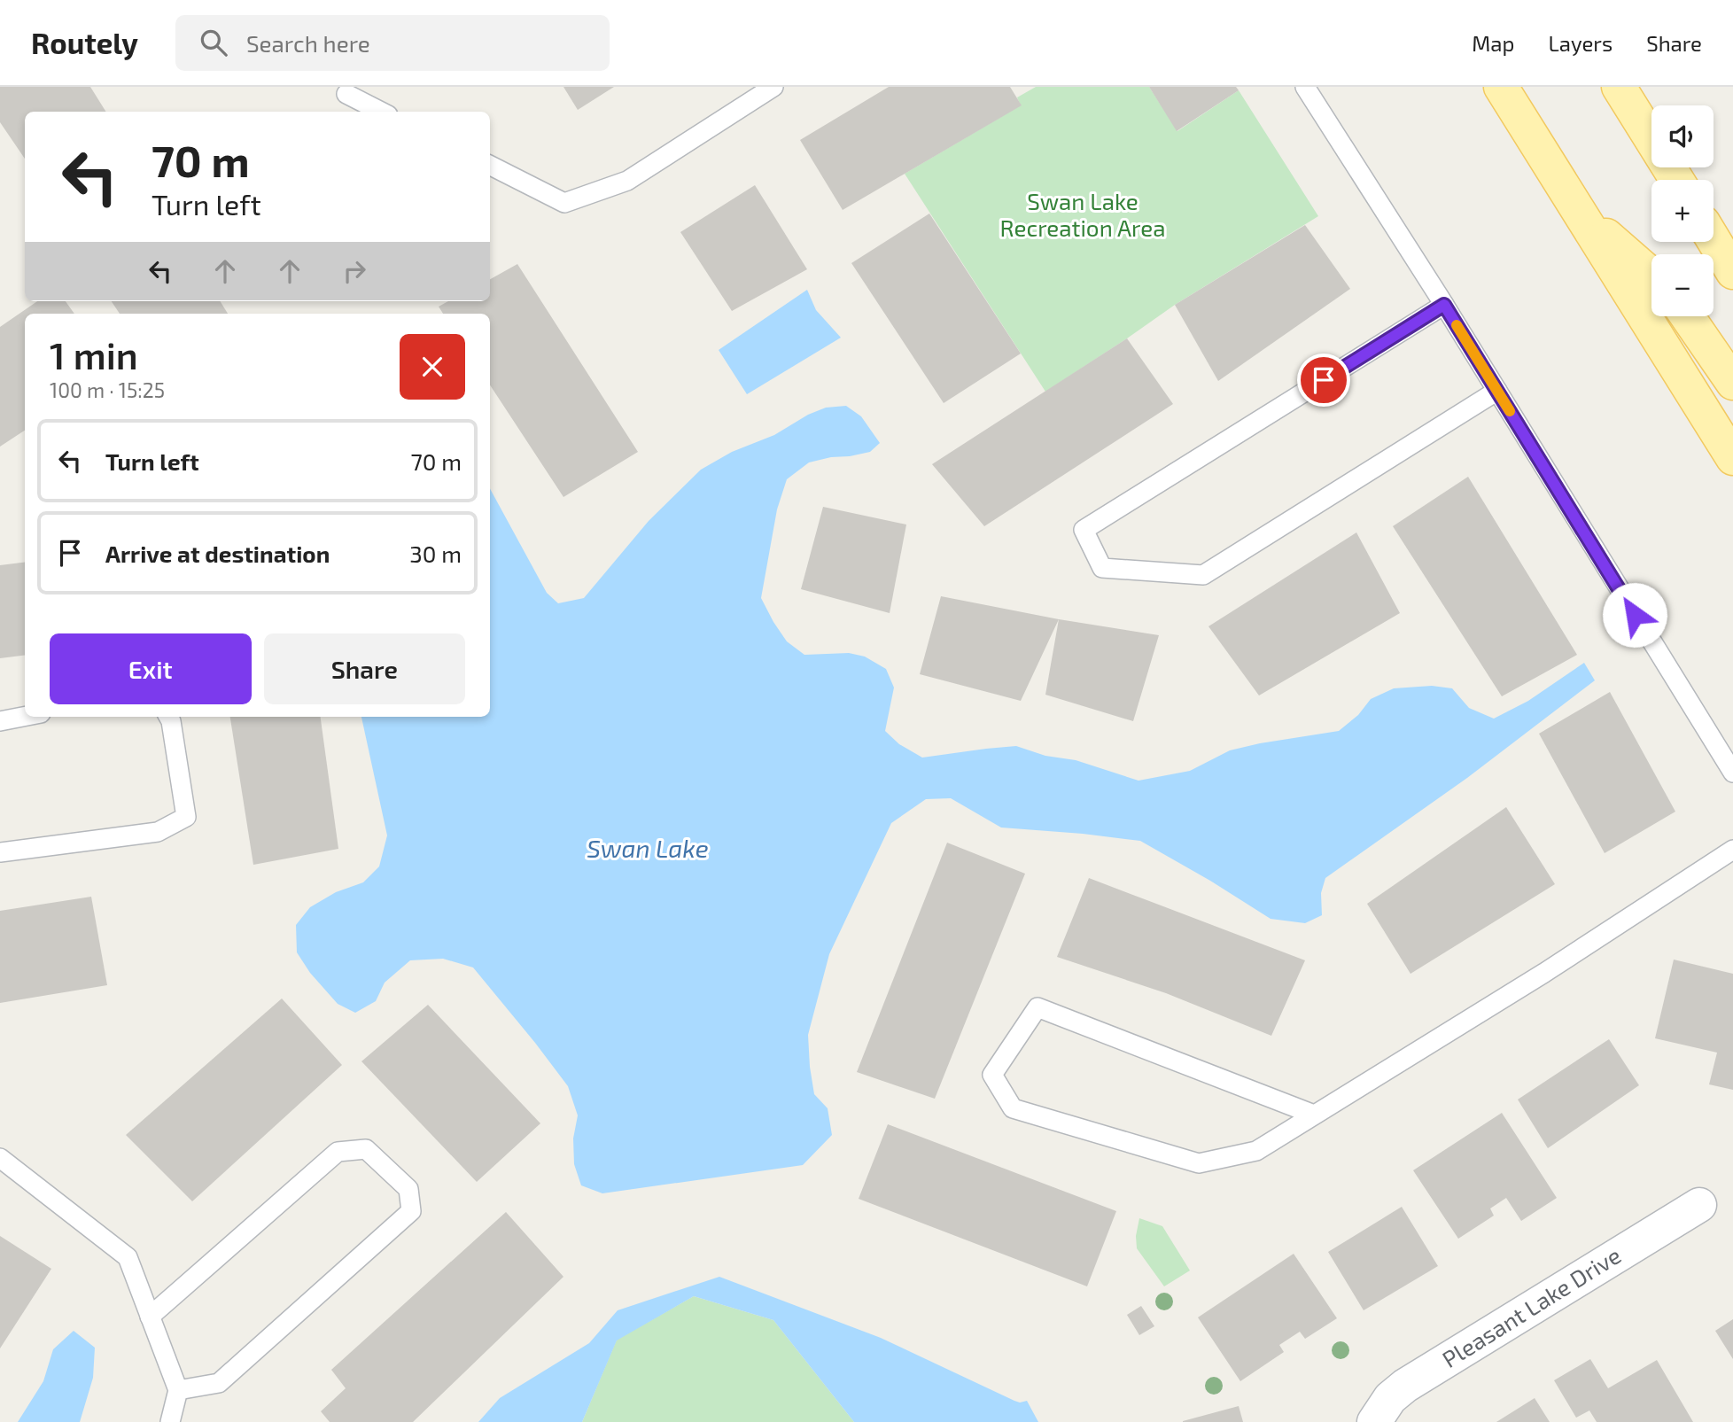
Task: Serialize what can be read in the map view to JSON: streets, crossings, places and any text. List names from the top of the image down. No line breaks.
{"streets":{"street":["Pleasant Lake Drive"]},"water":["Swan Lake"],"parks":["Swan Lake Recreation Area"],"page":{"header":"Routely","search":"Search here","nav":["Map","Layers","Share"],"map_buttons":["+","−"],"turn":["70 m","Turn left"],"heading":["1 min","100 m · 15:25"],"list":[{"name":"Turn left","value":"70 m"},{"name":"Arrive at destination","value":"30 m"}],"buttons":["Exit","Share"]}}
